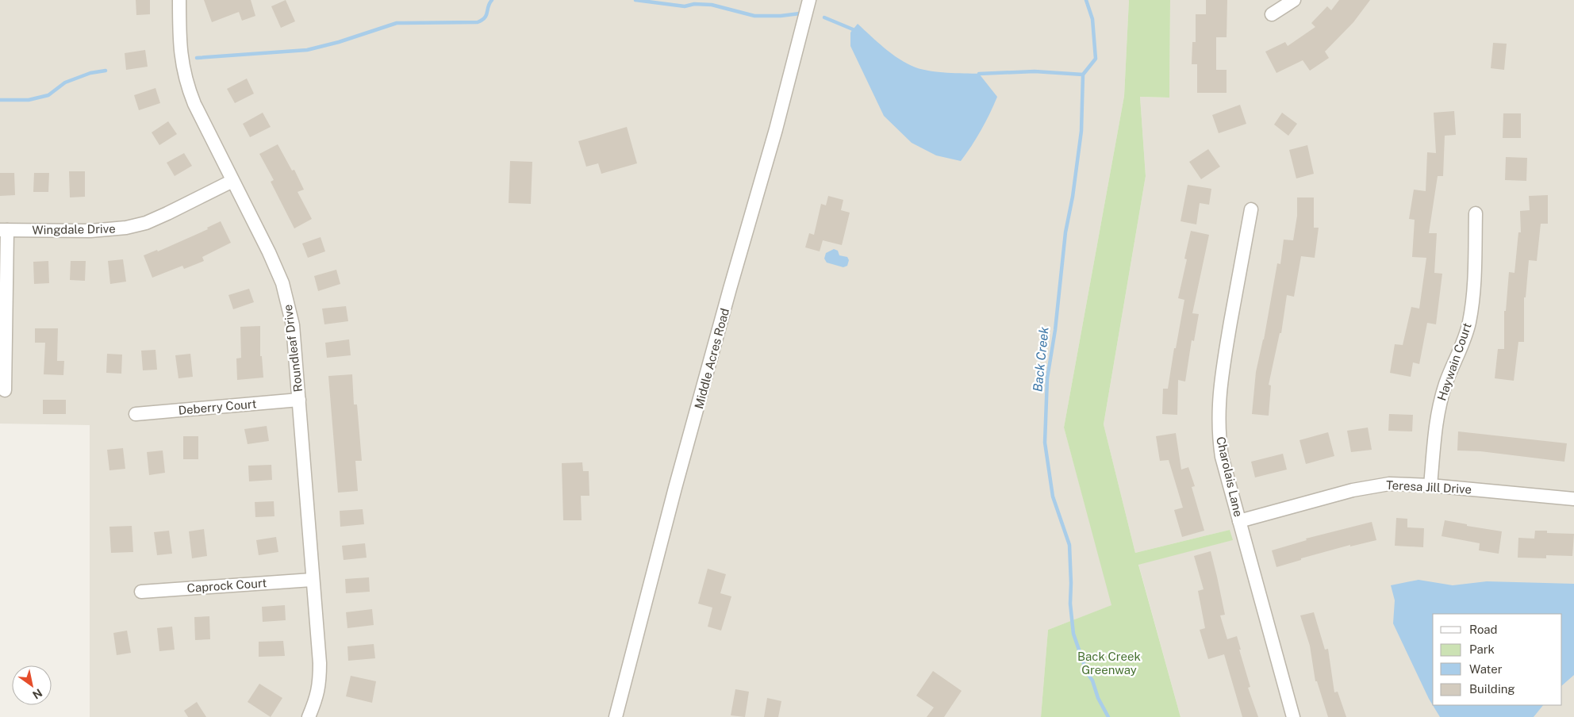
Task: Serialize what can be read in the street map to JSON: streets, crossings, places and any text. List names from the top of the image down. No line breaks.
{"streets":{"street":["Wingdale Drive","Roundleaf Drive","Middle Acres Road","Haywain Court","Deberry Court","Charolais Lane","Teresa Jill Drive","Caprock Court"]},"crossings":[["Wingdale Drive","Roundleaf Drive"],["Roundleaf Drive","Deberry Court"],["Roundleaf Drive","Caprock Court"],["Haywain Court","Teresa Jill Drive"],["Charolais Lane","Teresa Jill Drive"]],"water":["Back Creek"],"parks":["Back Creek Greenway"],"legend":["Road","Park","Water","Building"],"north":"bottom right"}
